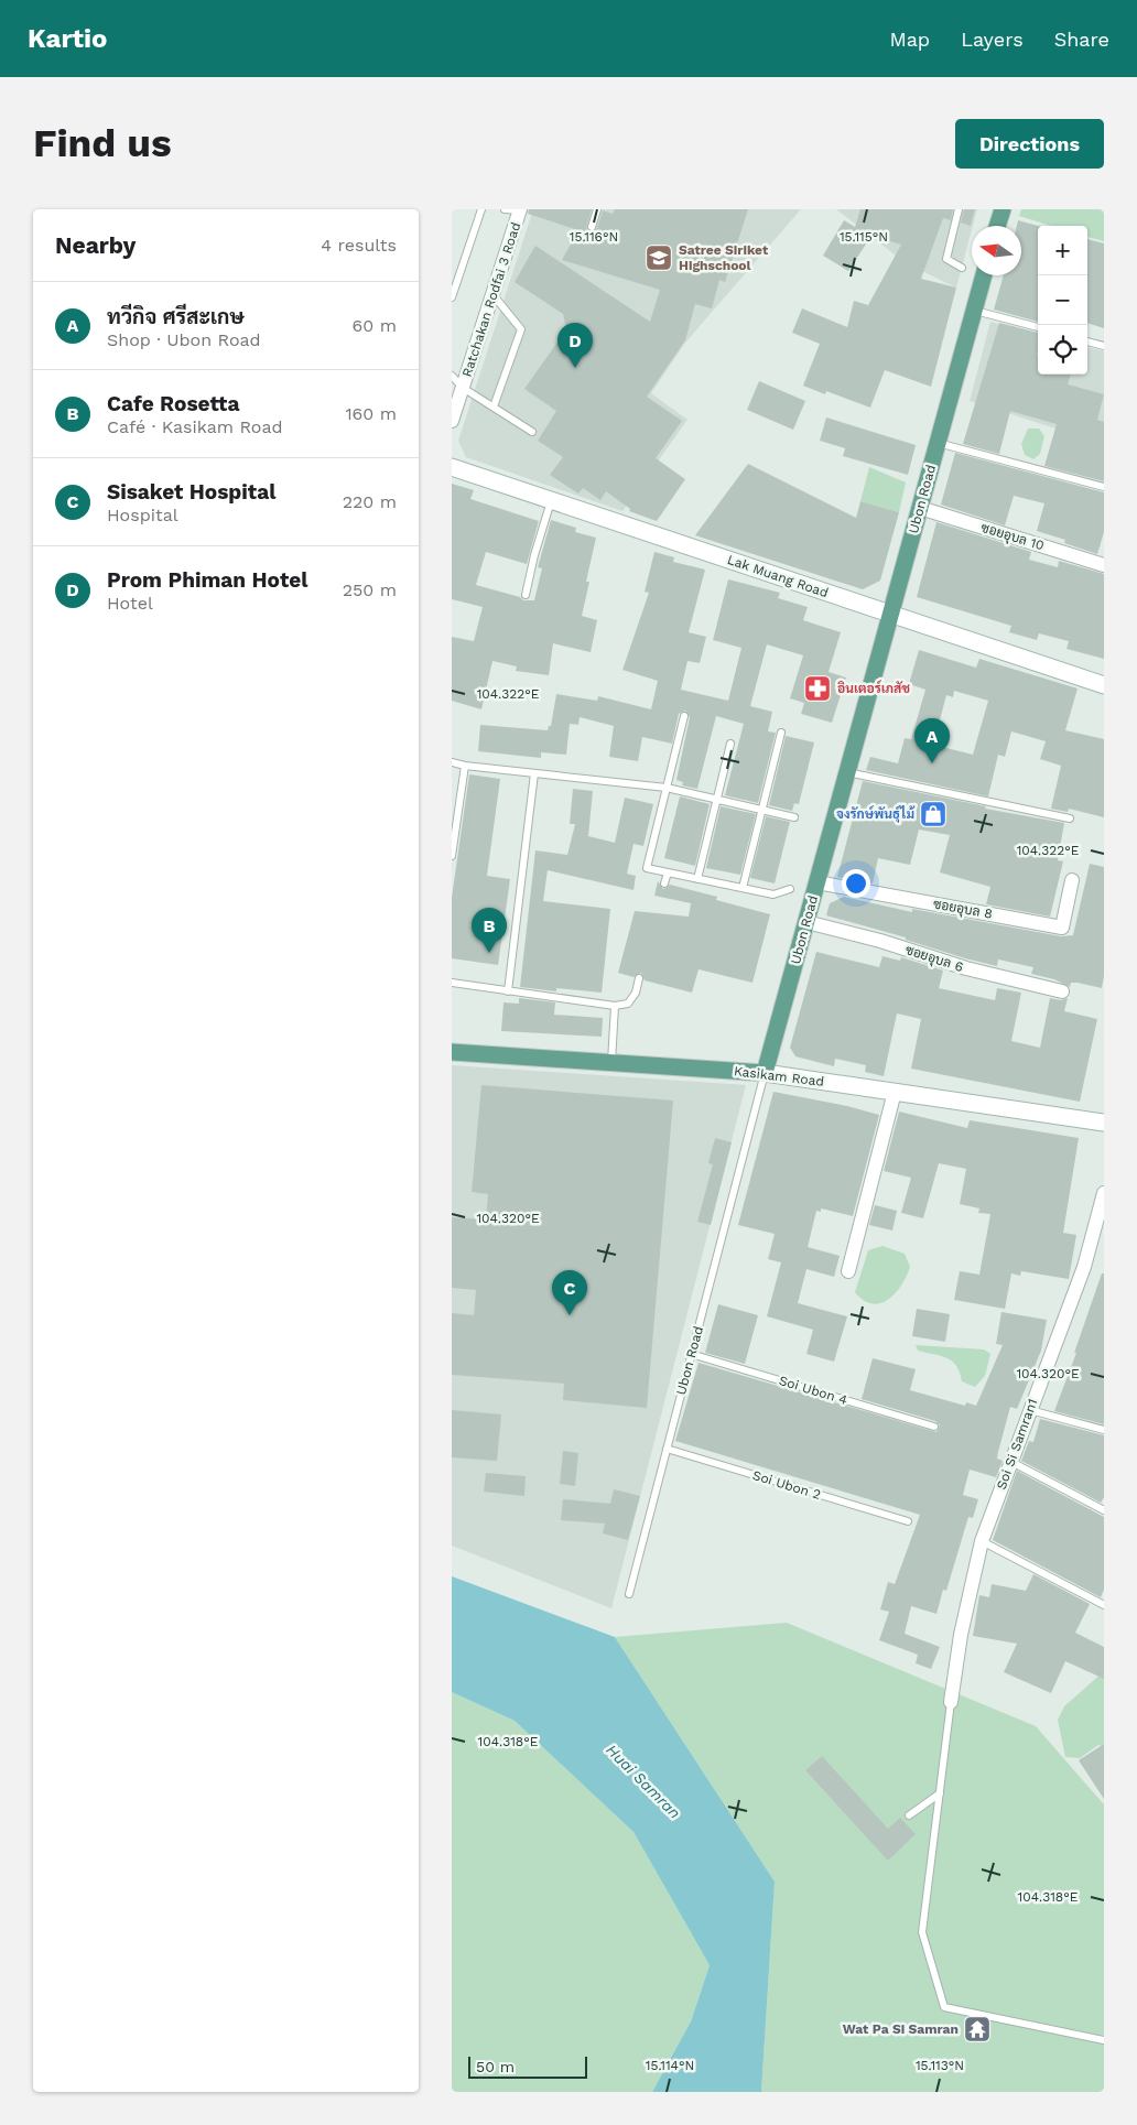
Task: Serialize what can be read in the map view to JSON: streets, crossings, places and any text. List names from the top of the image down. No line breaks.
{"streets":{"main road":["Ubon Road","Kasikam Road"],"street":["Ratchakan Rodfai 3 Road","ซอยอุบล 10","Lak Muang Road","ซอยอุบล 8","ซอยอุบล 6","Soi Si Samran1"],"lane":["Soi Ubon 4","Soi Ubon 2"]},"crossings":[["Ubon Road","ซอยอุบล 10"],["Ubon Road","Lak Muang Road"],["Ubon Road","ซอยอุบล 8"],["Ubon Road","ซอยอุบล 6"],["Ubon Road","Kasikam Road"],["Ubon Road","Soi Ubon 4"],["Ubon Road","Soi Ubon 2"]],"water":["Huai Samran"],"places":{"school or university":["Satree Siriket Highschool"],"pharmacy":["อินเตอร์เภสัช"],"shop":["จงรักษ์พันธุ์ไม้"],"temple":["Wat Pa Si Samran"]},"scale_bar":"50 m","north":"left","page":{"header":"Kartio","nav":["Map","Layers","Share"],"buttons":"Directions","title":"Find us","heading":["Nearby","4 results"],"map_buttons":["+","−"],"list":[{"mark":"A","name":"ทวีกิจ ศรีสะเกษ","note":"Shop · Ubon Road","value":"60 m"},{"mark":"B","name":"Cafe Rosetta","note":"Café · Kasikam Road","value":"160 m"},{"mark":"C","name":"Sisaket Hospital","note":"Hospital","value":"220 m"},{"mark":"D","name":"Prom Phiman Hotel","note":"Hotel","value":"250 m"}],"pins":["D","A","B","C"],"scale":"50 m"},"coordinates":["15.116°N","15.115°N","104.322°E","104.320°E","104.318°E","15.114°N","15.113°N"]}
